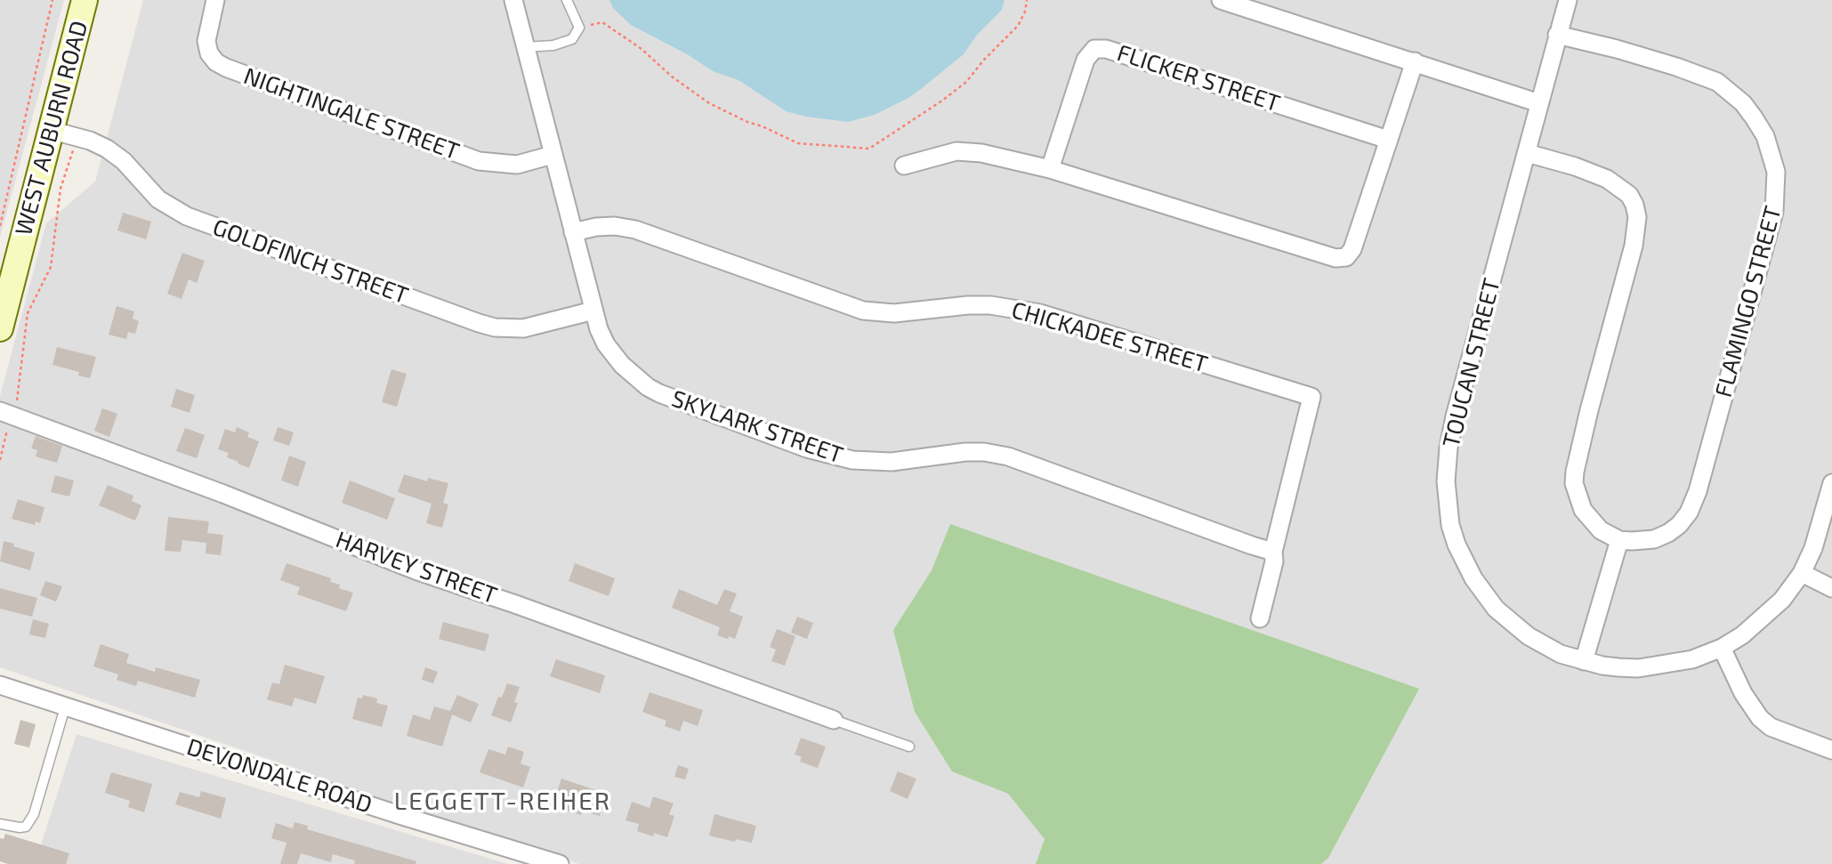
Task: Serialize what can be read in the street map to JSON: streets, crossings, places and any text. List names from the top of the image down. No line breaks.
{"streets":{"main road":["WEST AUBURN ROAD"],"street":["FLICKER STREET","NIGHTINGALE STREET","GOLDFINCH STREET","FLAMINGO STREET","CHICKADEE STREET","TOUCAN STREET","SKYLARK STREET","HARVEY STREET","DEVONDALE ROAD"]},"crossings":[["NIGHTINGALE STREET","SKYLARK STREET"],["WEST AUBURN ROAD","GOLDFINCH STREET"],["GOLDFINCH STREET","SKYLARK STREET"],["FLAMINGO STREET","TOUCAN STREET"],["CHICKADEE STREET","SKYLARK STREET"]],"districts":["LEGGETT-REIHER"]}
